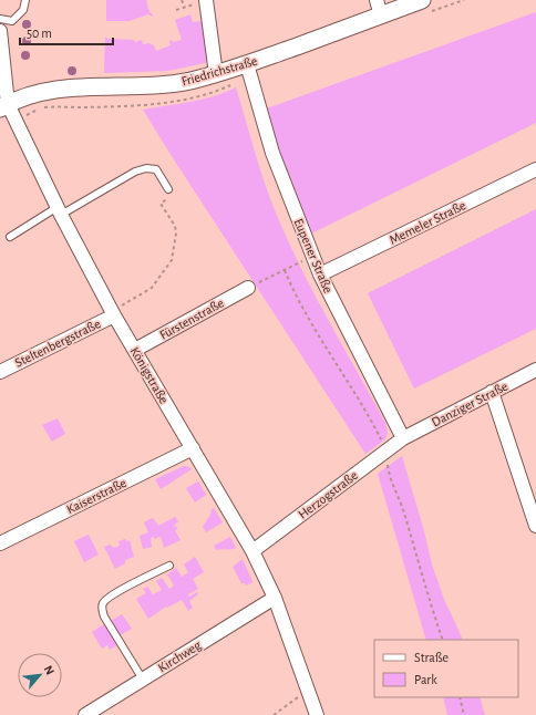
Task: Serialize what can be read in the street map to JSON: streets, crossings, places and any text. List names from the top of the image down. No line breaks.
{"streets":{"street":["Friedrichstraße","Memeler Straße","Eupener Straße","Fürstenstraße","Steltenbergstraße","Königstraße","Danziger Straße","Herzogstraße","Kaiserstraße","Kirchweg"]},"crossings":[["Friedrichstraße","Eupener Straße"],["Friedrichstraße","Königstraße"],["Memeler Straße","Eupener Straße"],["Eupener Straße","Danziger Straße"],["Eupener Straße","Herzogstraße"],["Fürstenstraße","Königstraße"],["Steltenbergstraße","Königstraße"],["Königstraße","Herzogstraße"],["Königstraße","Kaiserstraße"],["Königstraße","Kirchweg"],["Danziger Straße","Herzogstraße"]],"legend":["Straße","Park"],"scale_bar":"50 m","north":"top right"}
